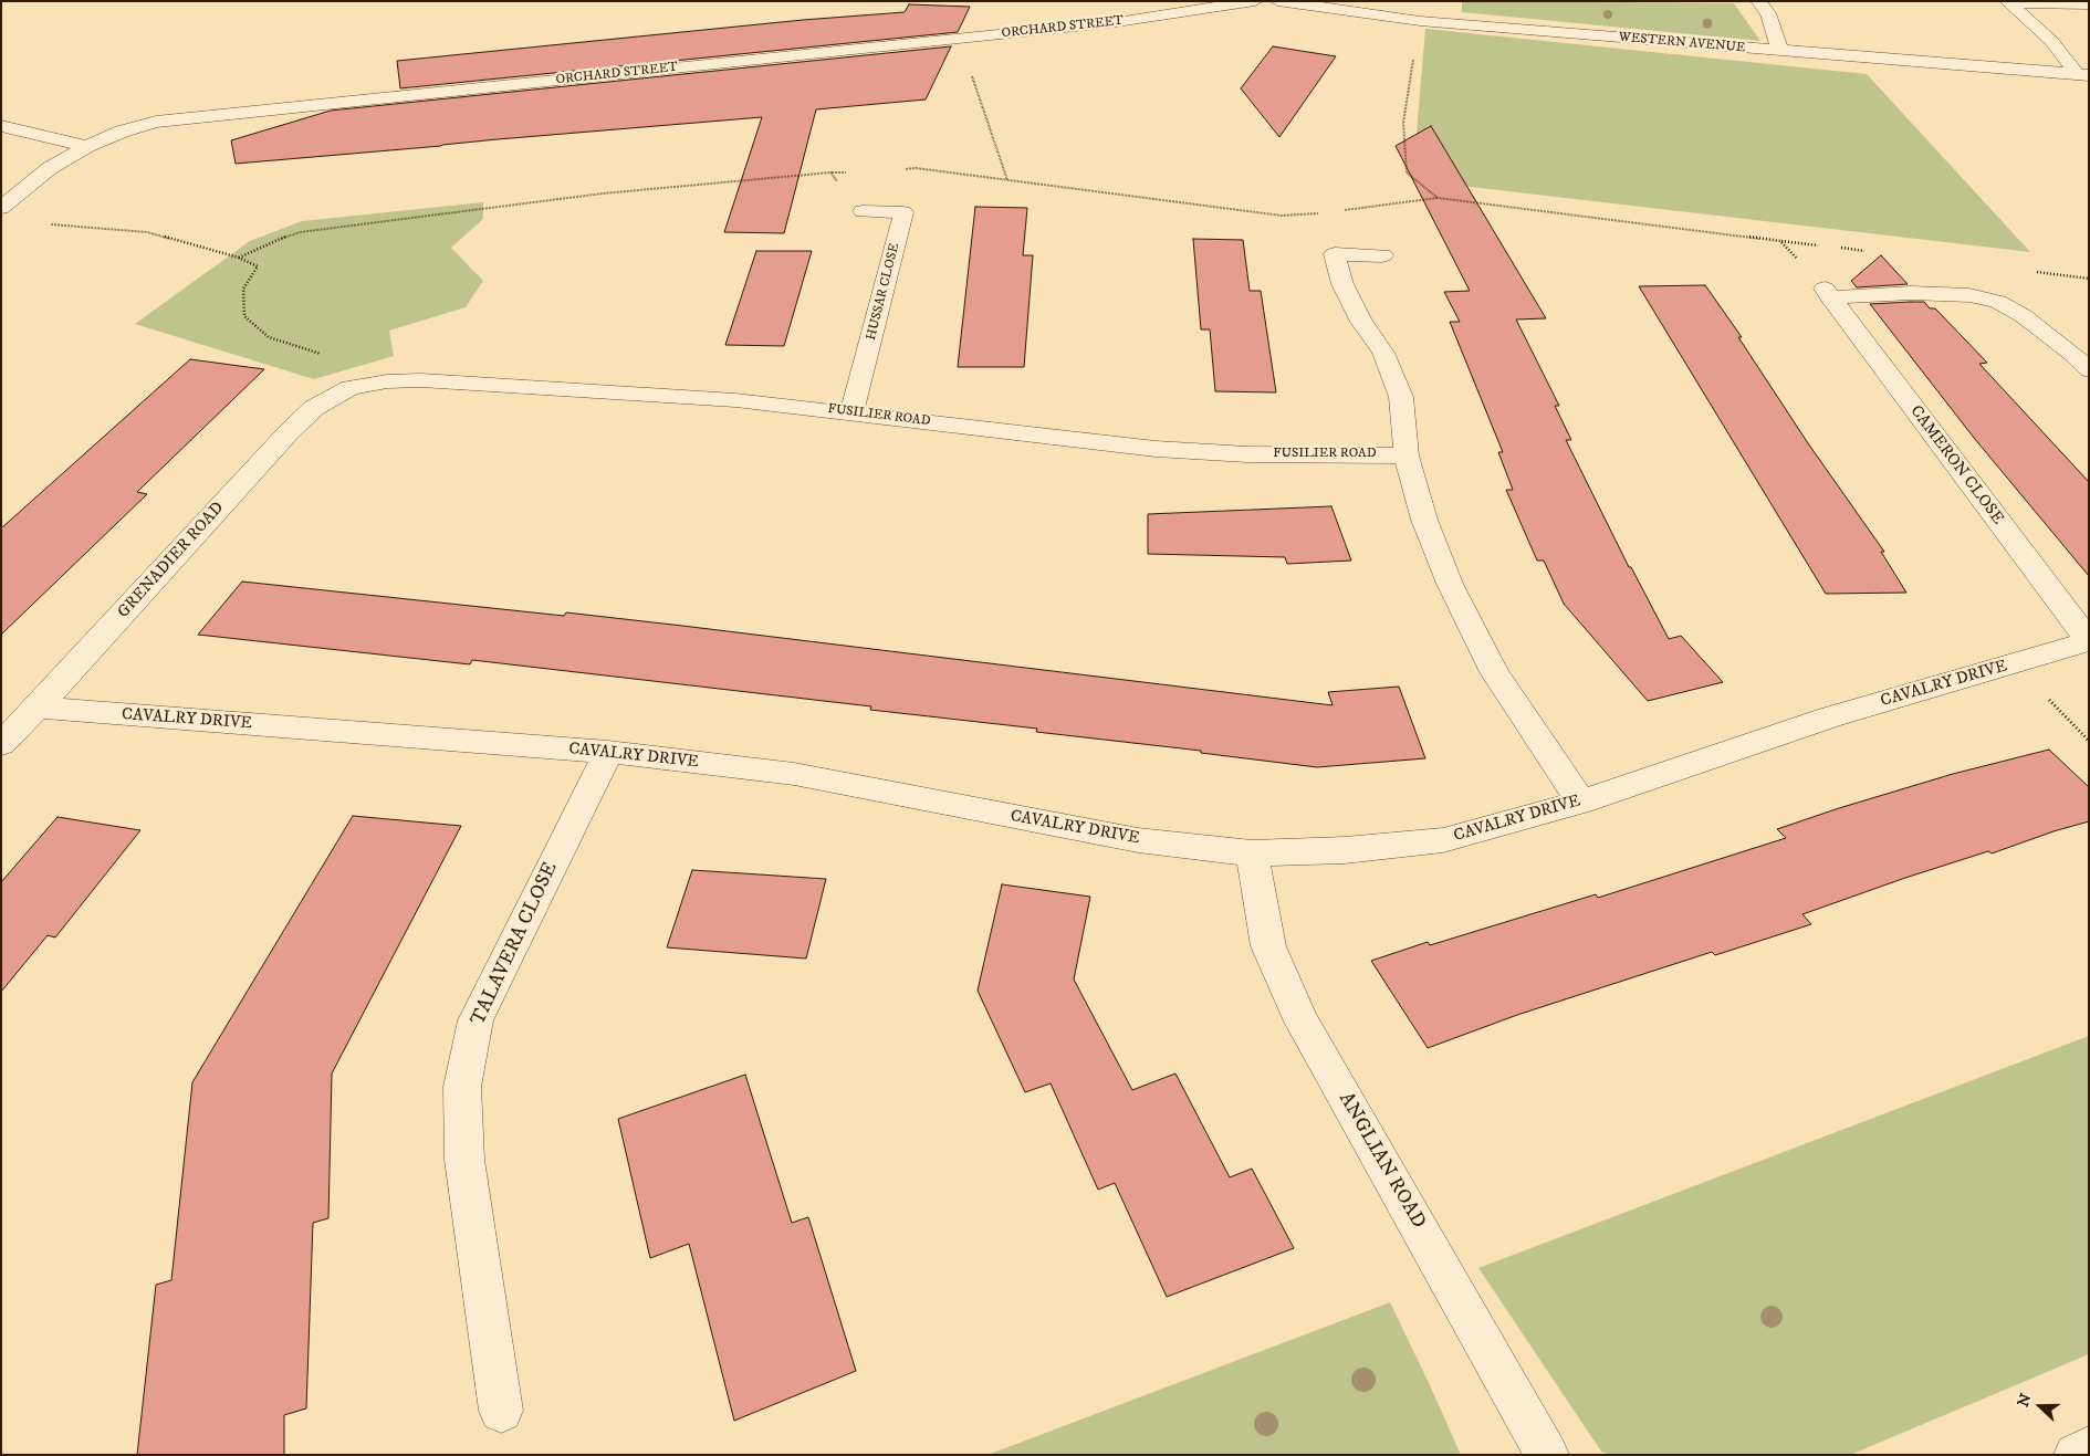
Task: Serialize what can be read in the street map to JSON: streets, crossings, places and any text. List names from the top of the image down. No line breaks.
{"streets":{"street":["ORCHARD STREET","WESTERN AVENUE","HUSSAR CLOSE","FUSILIER ROAD","CAMERON CLOSE","GRENADIER ROAD","CAVALRY DRIVE","TALAVERA CLOSE","ANGLIAN ROAD"]},"crossings":[["HUSSAR CLOSE","FUSILIER ROAD"],["FUSILIER ROAD","GRENADIER ROAD"],["CAMERON CLOSE","CAVALRY DRIVE"],["GRENADIER ROAD","CAVALRY DRIVE"],["CAVALRY DRIVE","TALAVERA CLOSE"],["CAVALRY DRIVE","ANGLIAN ROAD"]],"north":"left"}
